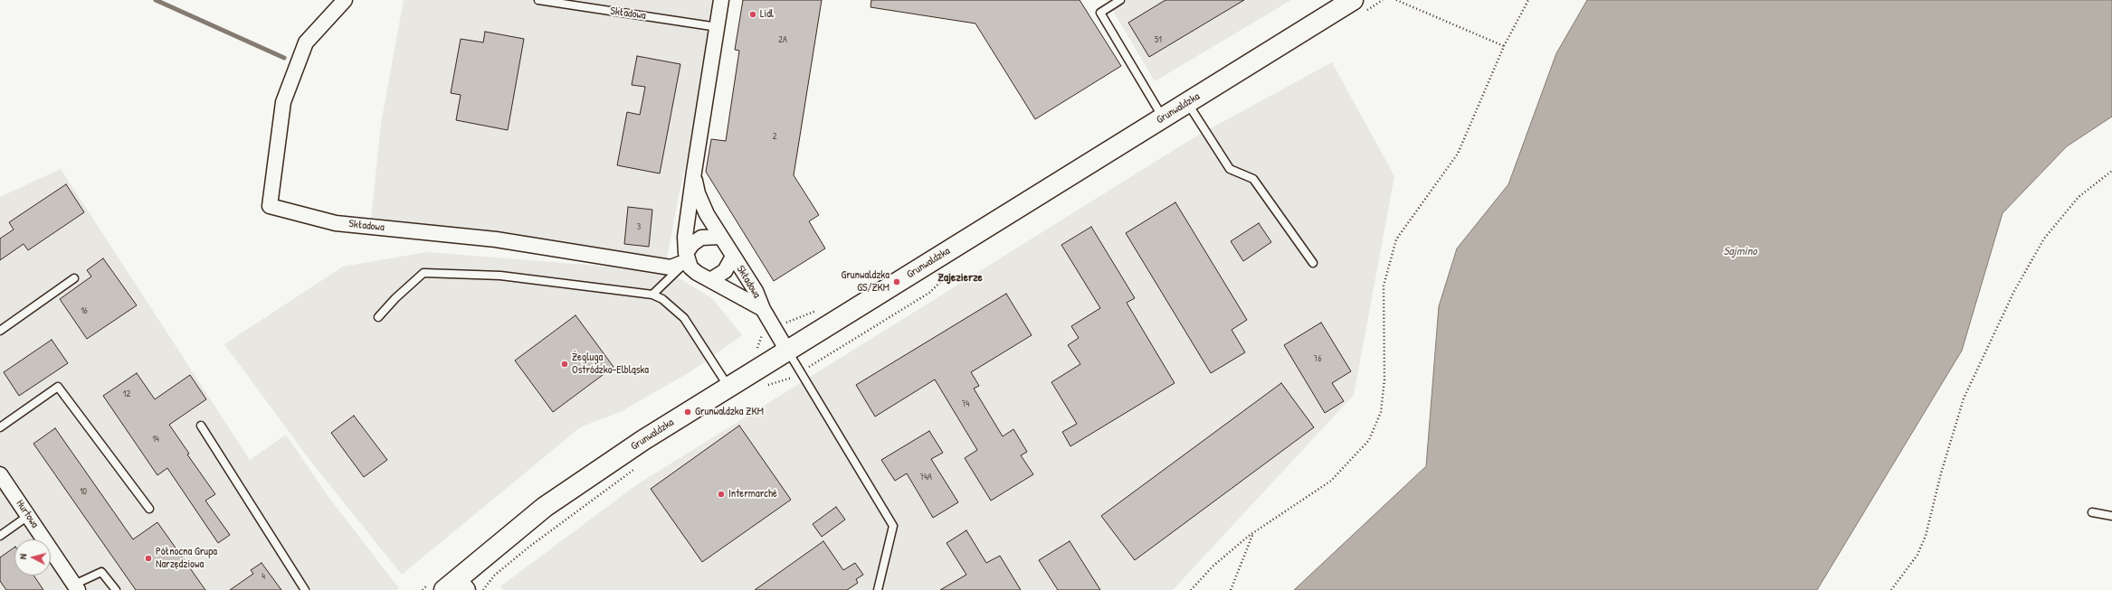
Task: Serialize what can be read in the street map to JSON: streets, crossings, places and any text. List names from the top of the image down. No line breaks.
{"streets":{"main road":["Grunwaldzka"],"street":["Składowa","Hurtowa"]},"crossings":[["Składowa","Grunwaldzka"]],"districts":["Zajezierze"],"water":["Sajmino"],"places":["Lidl","Grunwaldzka GS/ZKM","Żegluga Ostródzko-Elbląska","Grunwaldzka ZKM","Intermarché","Północna Grupa Narzędziowa"],"house_numbers":["2A","51","2","3","16","76","12","74","14","74A","10","4"],"north":"left"}
